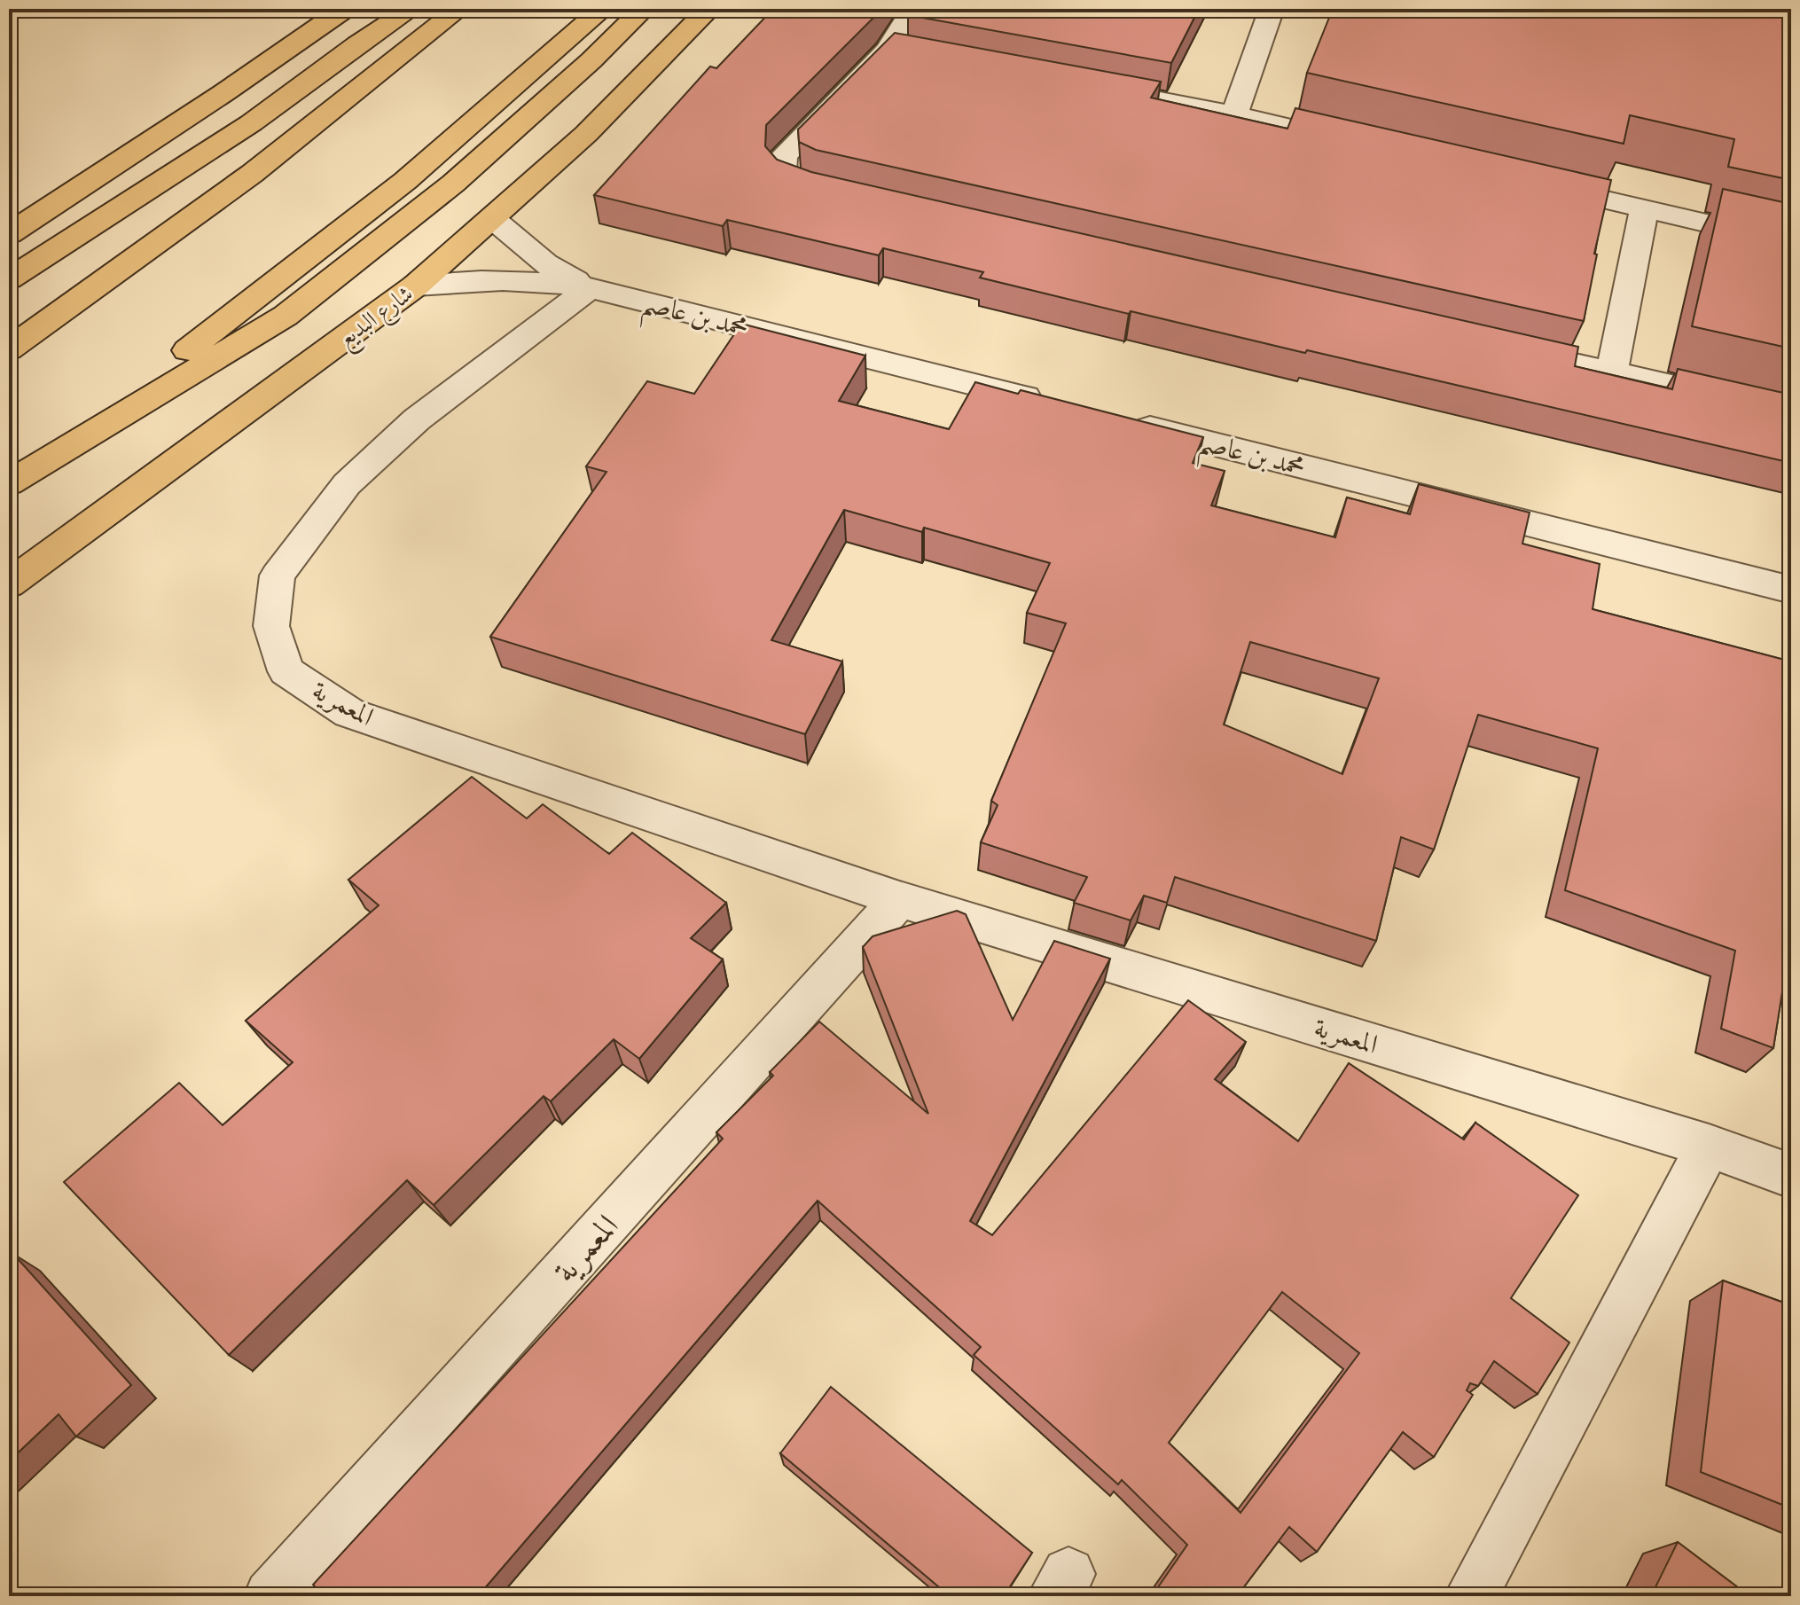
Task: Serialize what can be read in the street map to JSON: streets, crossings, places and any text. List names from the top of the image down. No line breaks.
{"streets":{"main road":["شارع البديع"],"street":["محمد بن عاصم","المعمرية"]},"crossings":[["محمد بن عاصم","شارع البديع"],["محمد بن عاصم","المعمرية"]]}
